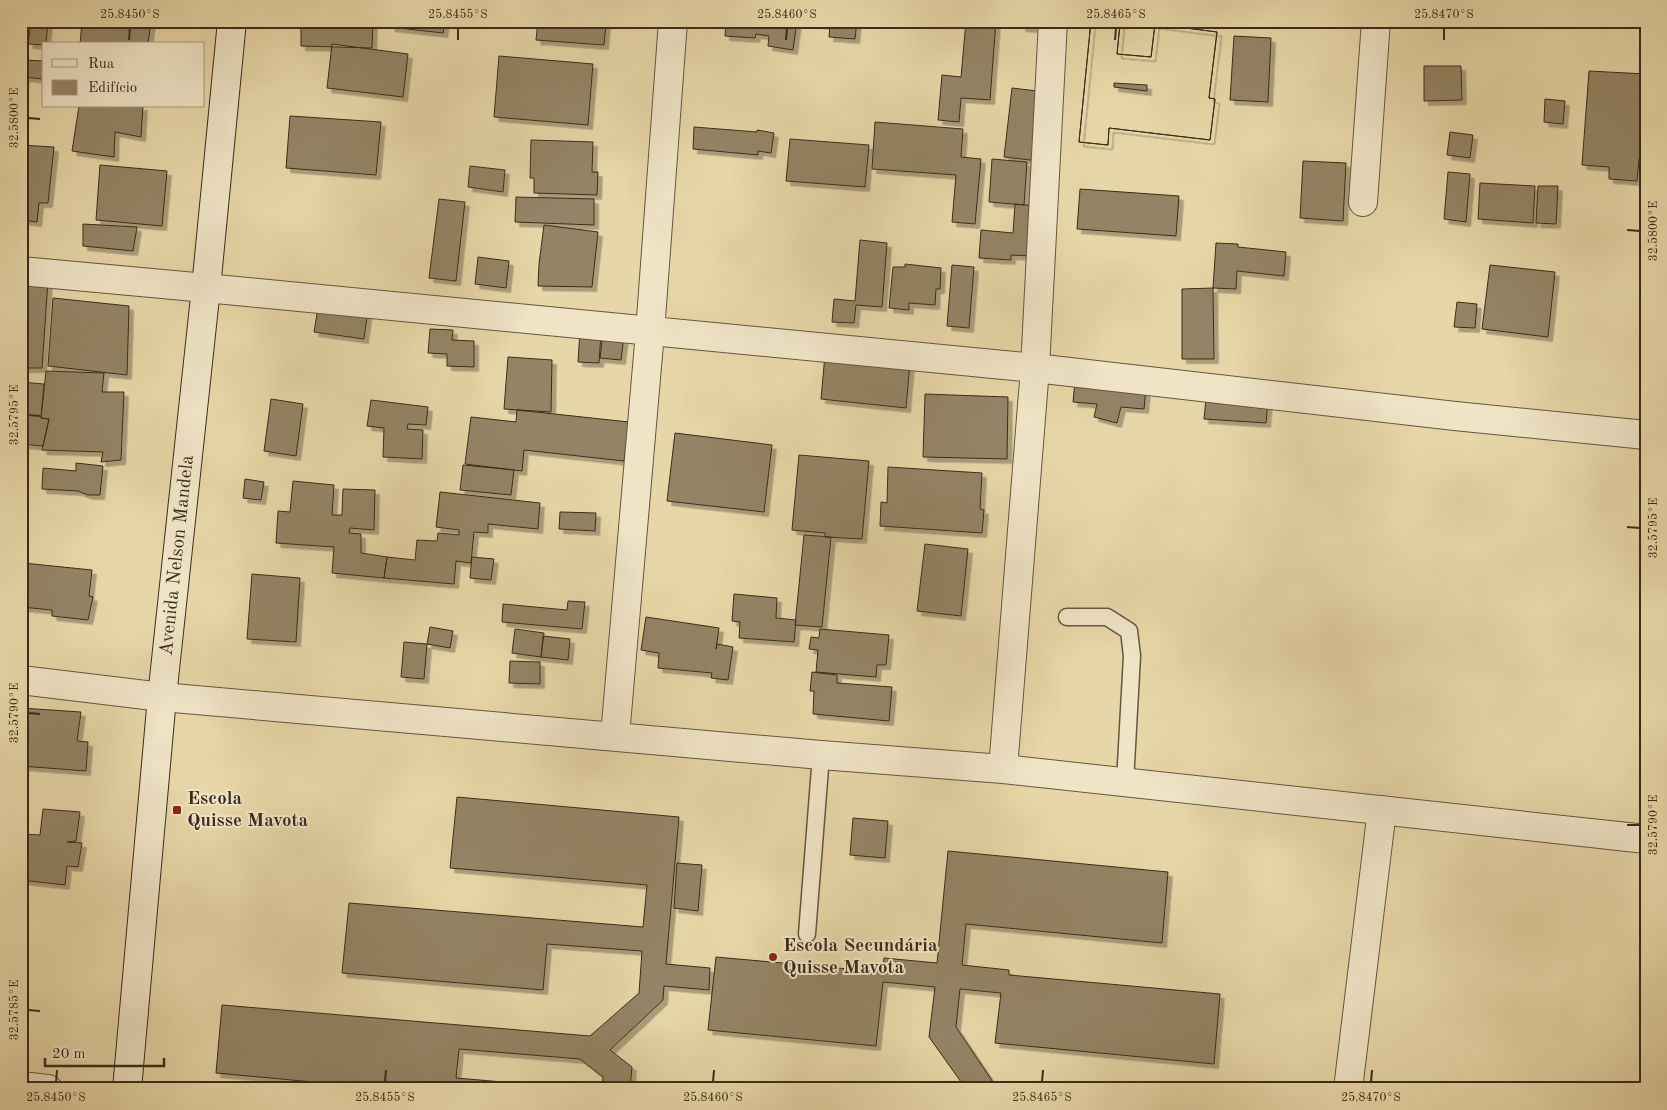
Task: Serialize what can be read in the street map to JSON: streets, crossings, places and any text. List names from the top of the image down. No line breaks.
{"streets":{"street":["Avenida Nelson Mandela"]},"places":{"transit":["Escola Quisse Mavota"],"other":["Escola Secundária Quisse Mavota"]},"legend":["Rua","Edifício"],"scale_bar":"20 m","coordinates":["25.8450°S","25.8455°S","25.8460°S","25.8465°S","25.8470°S","32.5800°E","32.5795°E","32.5790°E","32.5785°E"]}
